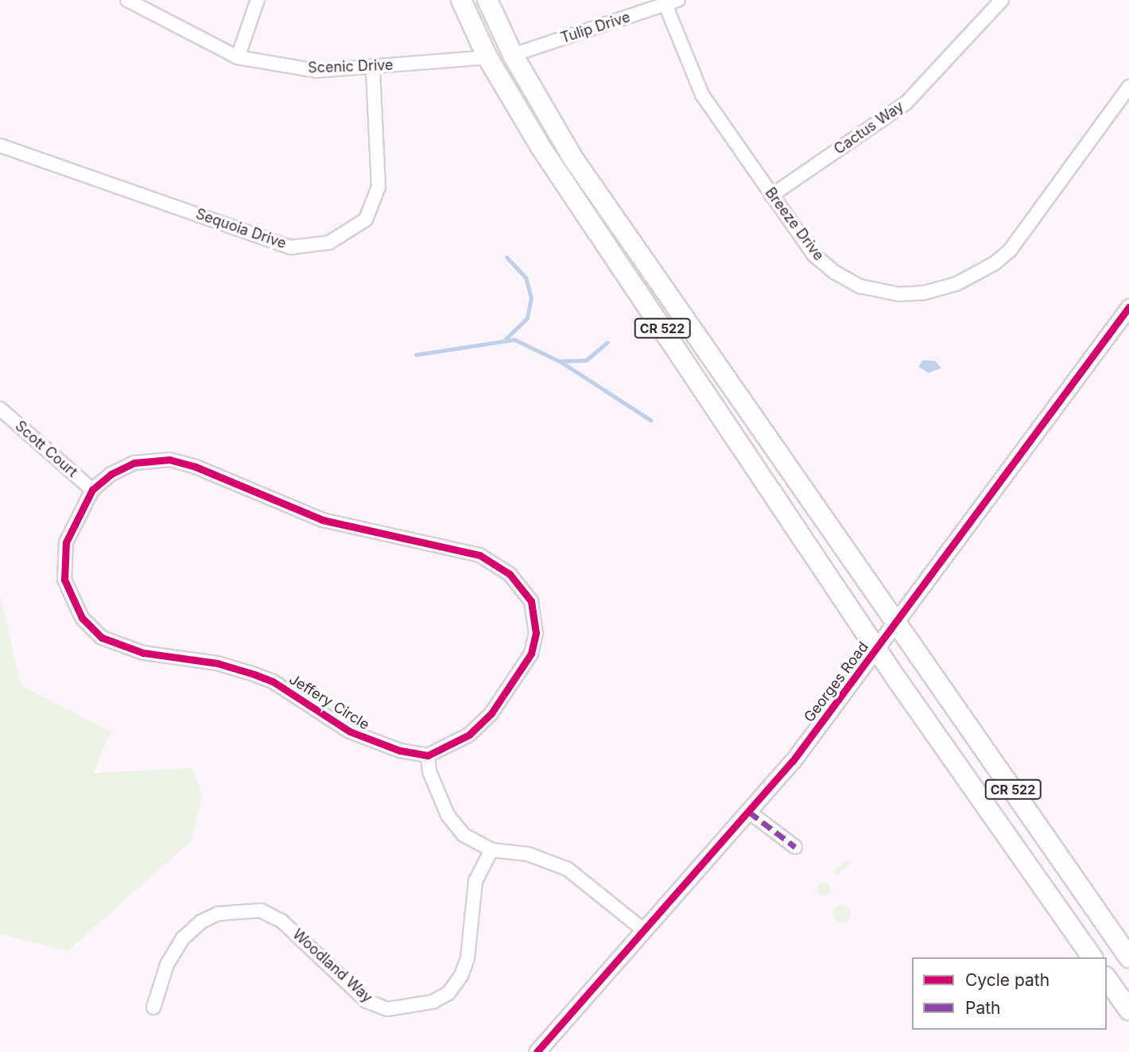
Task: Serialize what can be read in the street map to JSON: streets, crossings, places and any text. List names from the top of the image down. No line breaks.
{"streets":{"main road":["CR 522"],"street":["Tulip Drive","Scenic Drive","Cactus Way","Breeze Drive","Sequoia Drive","Scott Court","Georges Road","Jeffery Circle","Woodland Way"]},"crossings":[["Tulip Drive","Breeze Drive"],["Tulip Drive","CR 522"],["Scenic Drive","Sequoia Drive"],["Scenic Drive","CR 522"],["Cactus Way","Breeze Drive"],["CR 522","Georges Road"],["Scott Court","Jeffery Circle"]],"legend":["Cycle path","Path"]}
